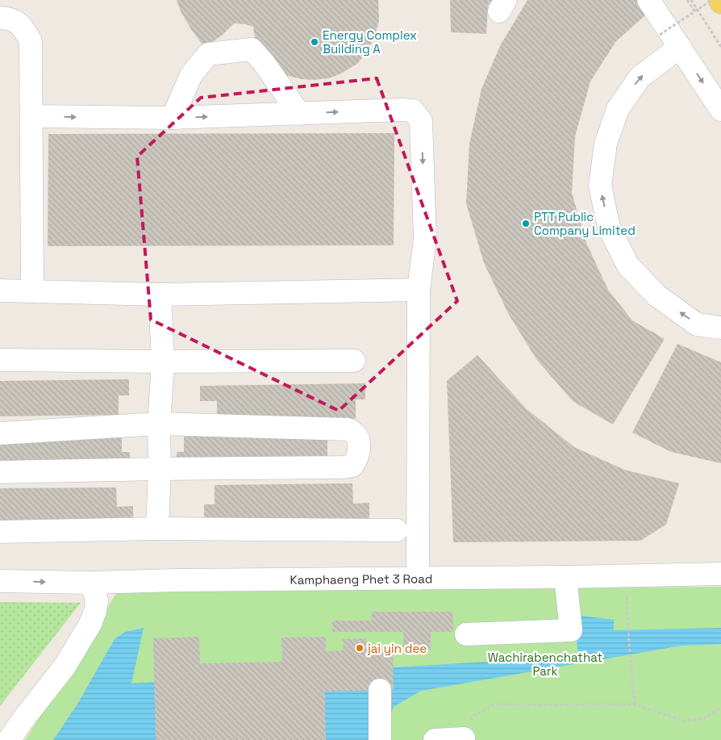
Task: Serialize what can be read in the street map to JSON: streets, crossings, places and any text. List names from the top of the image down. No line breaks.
{"streets":{"street":["Kamphaeng Phet 3 Road"]},"parks":["Wachirabenchathat Park"],"places":["Energy Complex Building A","PTT Public Company Limited","jai yin dee"]}
